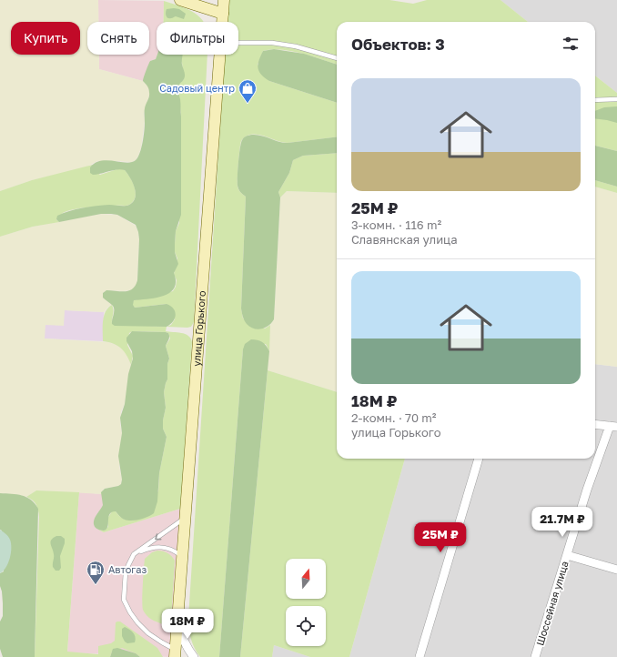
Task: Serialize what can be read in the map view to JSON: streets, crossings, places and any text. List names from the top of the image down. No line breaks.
{"streets":{"main road":["улица Горького"],"street":["Шоссейная улица"]},"places":{"shop":["Садовый центр"],"fuel station":["Автогаз"]},"north":"top","page":{"chip":["Купить","Снять","Фильтры"],"heading":"Объектов: 3","list":[{"name":"25M ₽","note":"3-комн. · 116 m² · Славянская улица"},{"name":"18M ₽","note":"2-комн. · 70 m² · улица Горького"}],"price":["21.7M ₽","25M ₽","18M ₽"]}}
